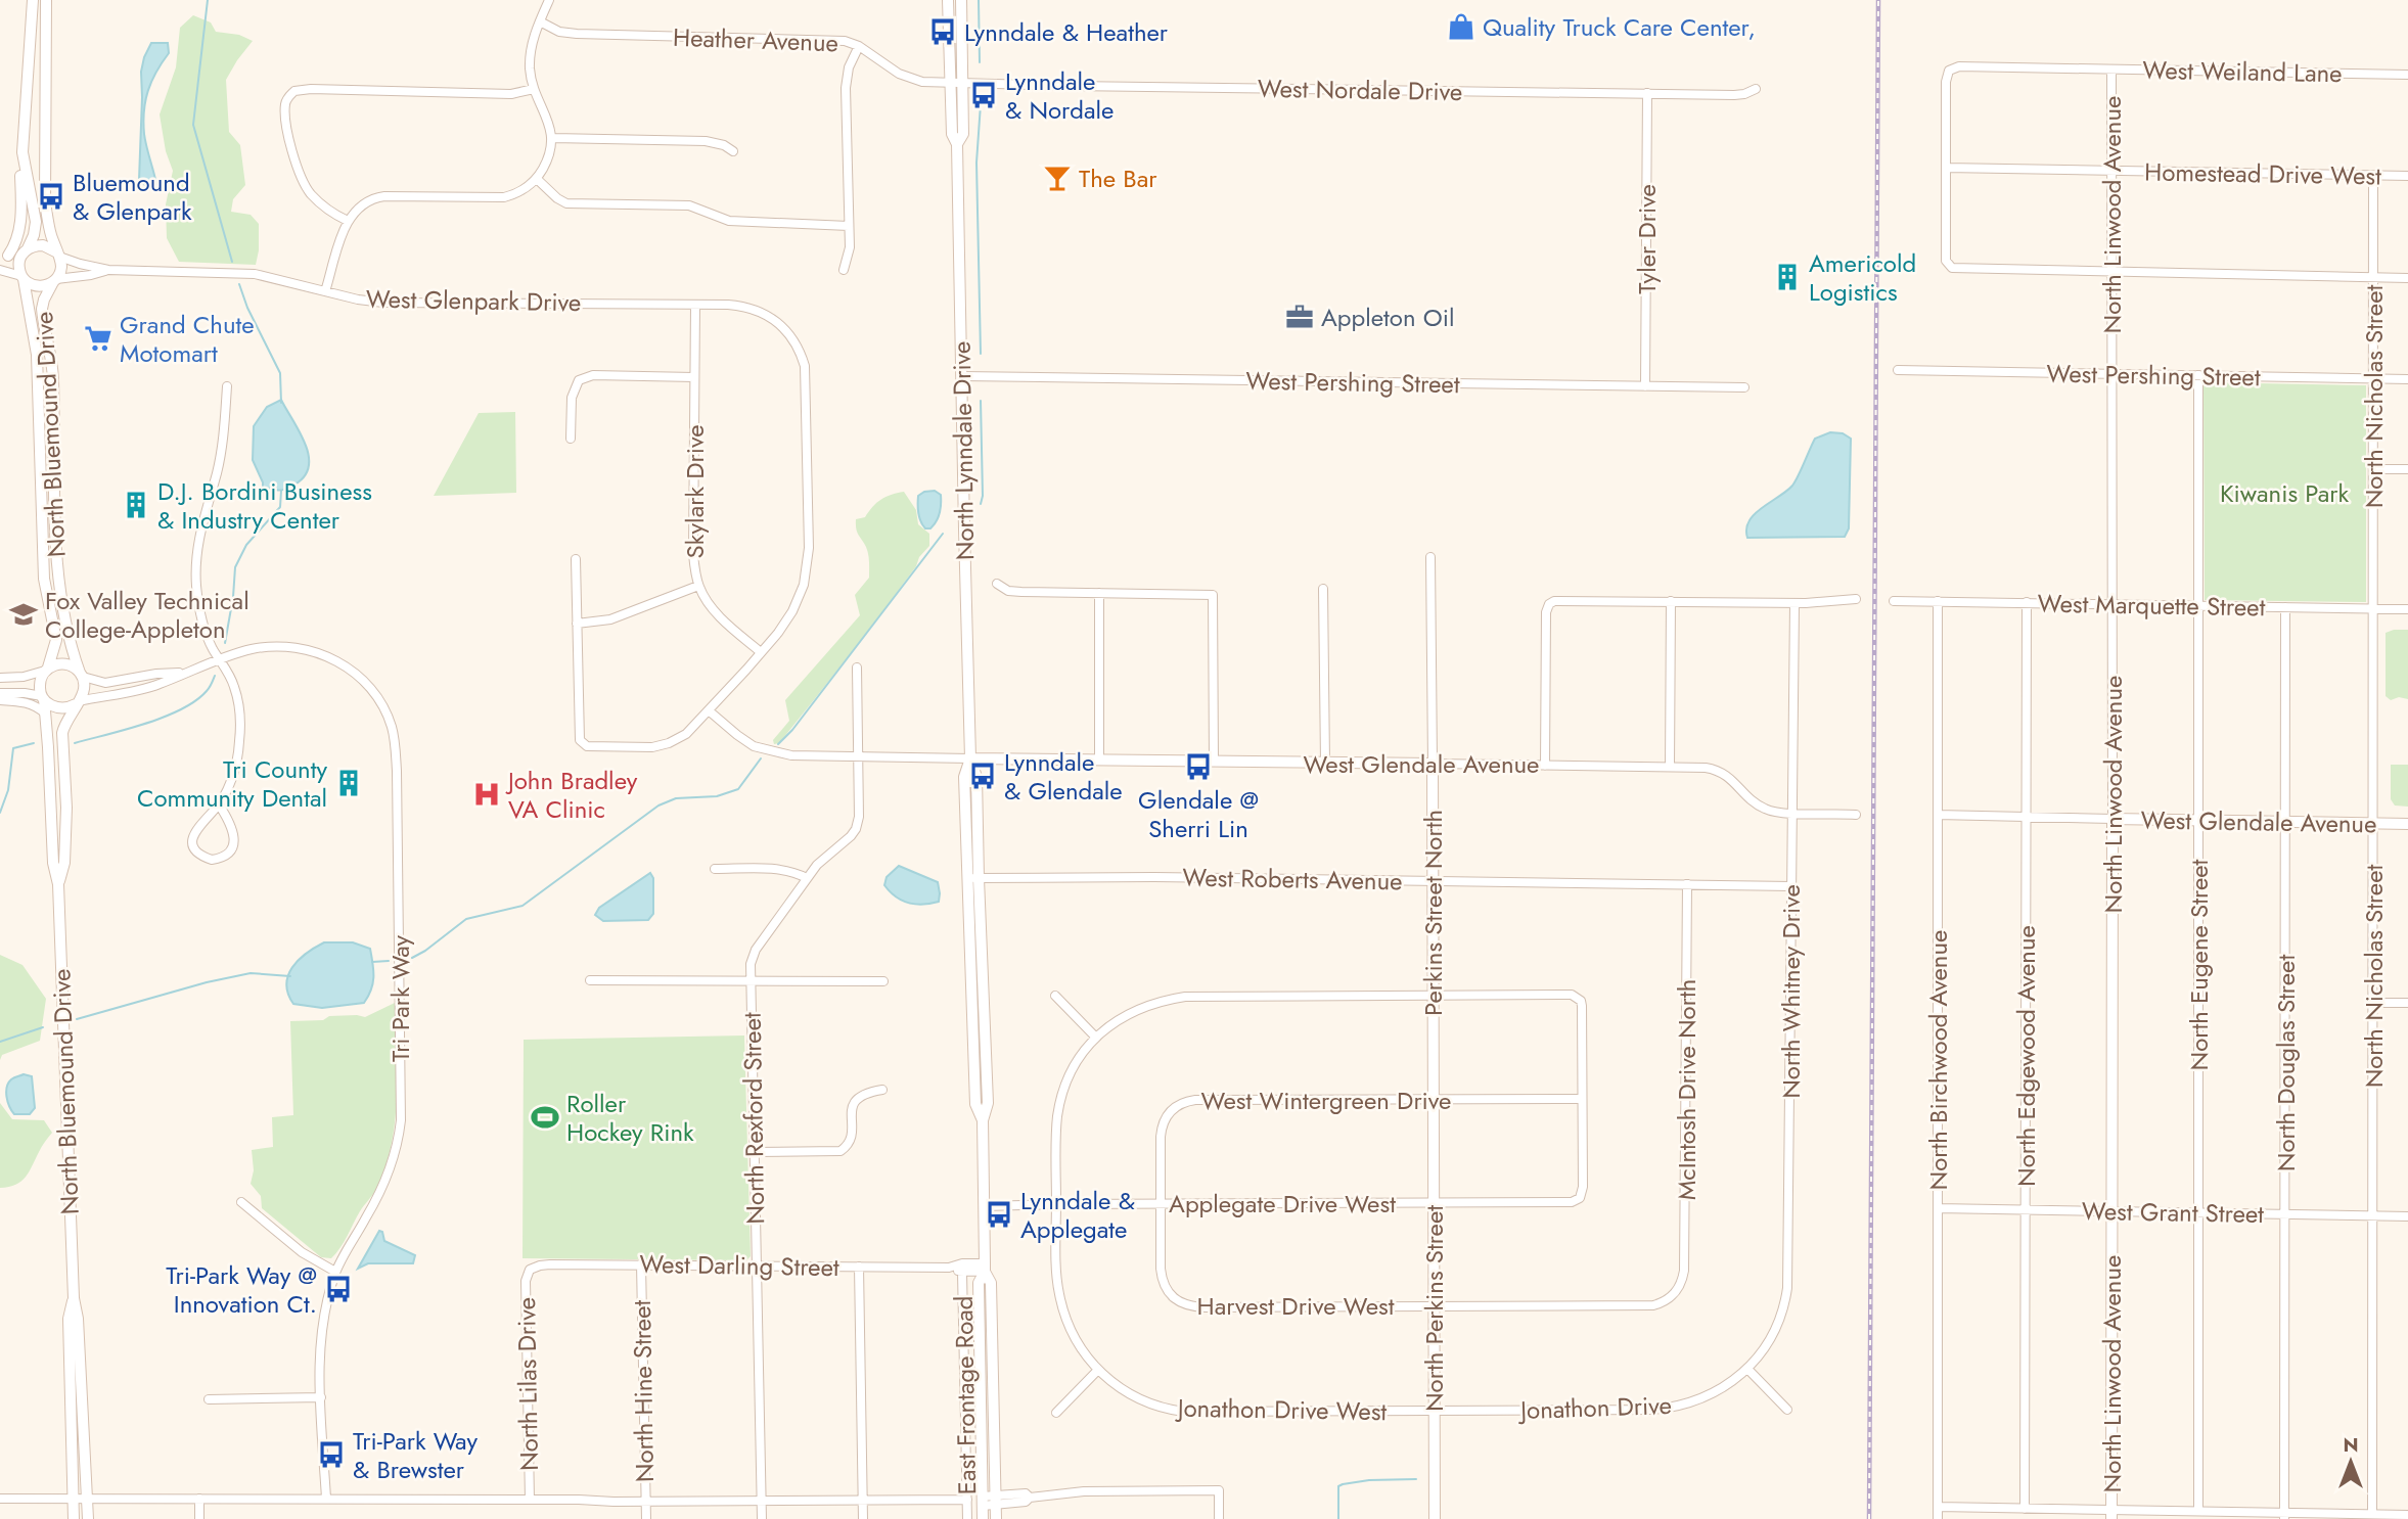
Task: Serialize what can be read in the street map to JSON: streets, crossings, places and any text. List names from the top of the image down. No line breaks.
{"streets":{"main road":["North Linwood Avenue","North Bluemound Drive","North Lynndale Drive","West Glendale Avenue","Perkins Street North","North Perkins Street"],"street":["Heather Avenue","West Weiland Lane","West Nordale Drive","Homestead Drive West","Tyler Drive","West Glenpark Drive","West Pershing Street","North Nicholas Street","Skylark Drive","West Marquette Street","West Roberts Avenue","North Eugene Street","North Whitney Drive","Tri Park Way","North Edgewood Avenue","North Birchwood Avenue","North Douglas Street","McIntosh Drive North","West Wintergreen Drive","North Rexford Street","Applegate Drive West","West Grant Street","West Darling Street","Harvest Drive West","North Lilas Drive","North Hine Street","East Frontage Road","Jonathon Drive","Jonathon Drive West"]},"crossings":[["Heather Avenue","West Nordale Drive"],["Heather Avenue","North Lynndale Drive"],["West Weiland Lane","Homestead Drive West"],["West Weiland Lane","North Linwood Avenue"],["West Nordale Drive","Tyler Drive"],["West Nordale Drive","North Lynndale Drive"],["Homestead Drive West","North Linwood Avenue"],["Homestead Drive West","North Nicholas Street"],["North Linwood Avenue","West Pershing Street"],["North Linwood Avenue","West Marquette Street"],["North Linwood Avenue","West Glendale Avenue"],["North Linwood Avenue","West Grant Street"],["Tyler Drive","West Pershing Street"],["West Glenpark Drive","North Bluemound Drive"],["West Glenpark Drive","Skylark Drive"],["West Pershing Street","North Nicholas Street"],["West Pershing Street","North Lynndale Drive"],["West Pershing Street","North Eugene Street"],["North Nicholas Street","West Marquette Street"],["North Nicholas Street","West Glendale Avenue"],["North Nicholas Street","West Grant Street"],["North Bluemound Drive","Tri Park Way"],["North Lynndale Drive","West Glendale Avenue"],["North Lynndale Drive","West Roberts Avenue"],["North Lynndale Drive","Applegate Drive West"],["North Lynndale Drive","West Darling Street"],["West Marquette Street","North Eugene Street"],["West Marquette Street","North Edgewood Avenue"],["West Marquette Street","North Birchwood Avenue"],["West Marquette Street","North Douglas Street"],["West Glendale Avenue","Perkins Street North"],["West Glendale Avenue","North Eugene Street"],["West Glendale Avenue","North Whitney Drive"],["West Glendale Avenue","North Edgewood Avenue"],["West Glendale Avenue","North Birchwood Avenue"],["West Glendale Avenue","North Douglas Street"],["West Roberts Avenue","Perkins Street North"],["West Roberts Avenue","North Whitney Drive"],["West Roberts Avenue","McIntosh Drive North"],["Perkins Street North","West Wintergreen Drive"],["Perkins Street North","North Perkins Street"],["Perkins Street North","Jonathon Drive West"],["North Eugene Street","West Grant Street"],["North Whitney Drive","Jonathon Drive"],["North Edgewood Avenue","West Grant Street"],["North Birchwood Avenue","West Grant Street"],["North Douglas Street","West Grant Street"],["McIntosh Drive North","Harvest Drive West"],["West Wintergreen Drive","Applegate Drive West"],["West Wintergreen Drive","Harvest Drive West"],["West Wintergreen Drive","North Perkins Street"],["West Wintergreen Drive","Jonathon Drive West"],["North Rexford Street","West Darling Street"],["Applegate Drive West","North Perkins Street"],["Applegate Drive West","Jonathon Drive West"],["West Darling Street","North Lilas Drive"],["West Darling Street","North Hine Street"],["West Darling Street","East Frontage Road"],["Harvest Drive West","North Perkins Street"],["North Perkins Street","Jonathon Drive"],["North Perkins Street","Jonathon Drive West"],["Jonathon Drive","Jonathon Drive West"]],"parks":["Kiwanis Park"],"places":{"shop":["Quality Truck Care Center,"],"bus stop":["Lynndale & Heather","Lynndale & Nordale","Bluemound & Glenpark","Glendale @ Sherri Lin","Lynndale & Glendale","Lynndale & Applegate","Tri-Park Way @ Innovation Ct.","Tri-Park Way & Brewster"],"bar":["The Bar"],"building":["Americold Logistics","D.J. Bordini Business & Industry Center","Tri County Community Dental"],"office":["Appleton Oil"],"supermarket":["Grand Chute Motomart"],"school or university":["Fox Valley Technical College-Appleton"],"hospital":["John Bradley VA Clinic"],"sports":["Roller Hockey Rink"]},"north":"top"}
